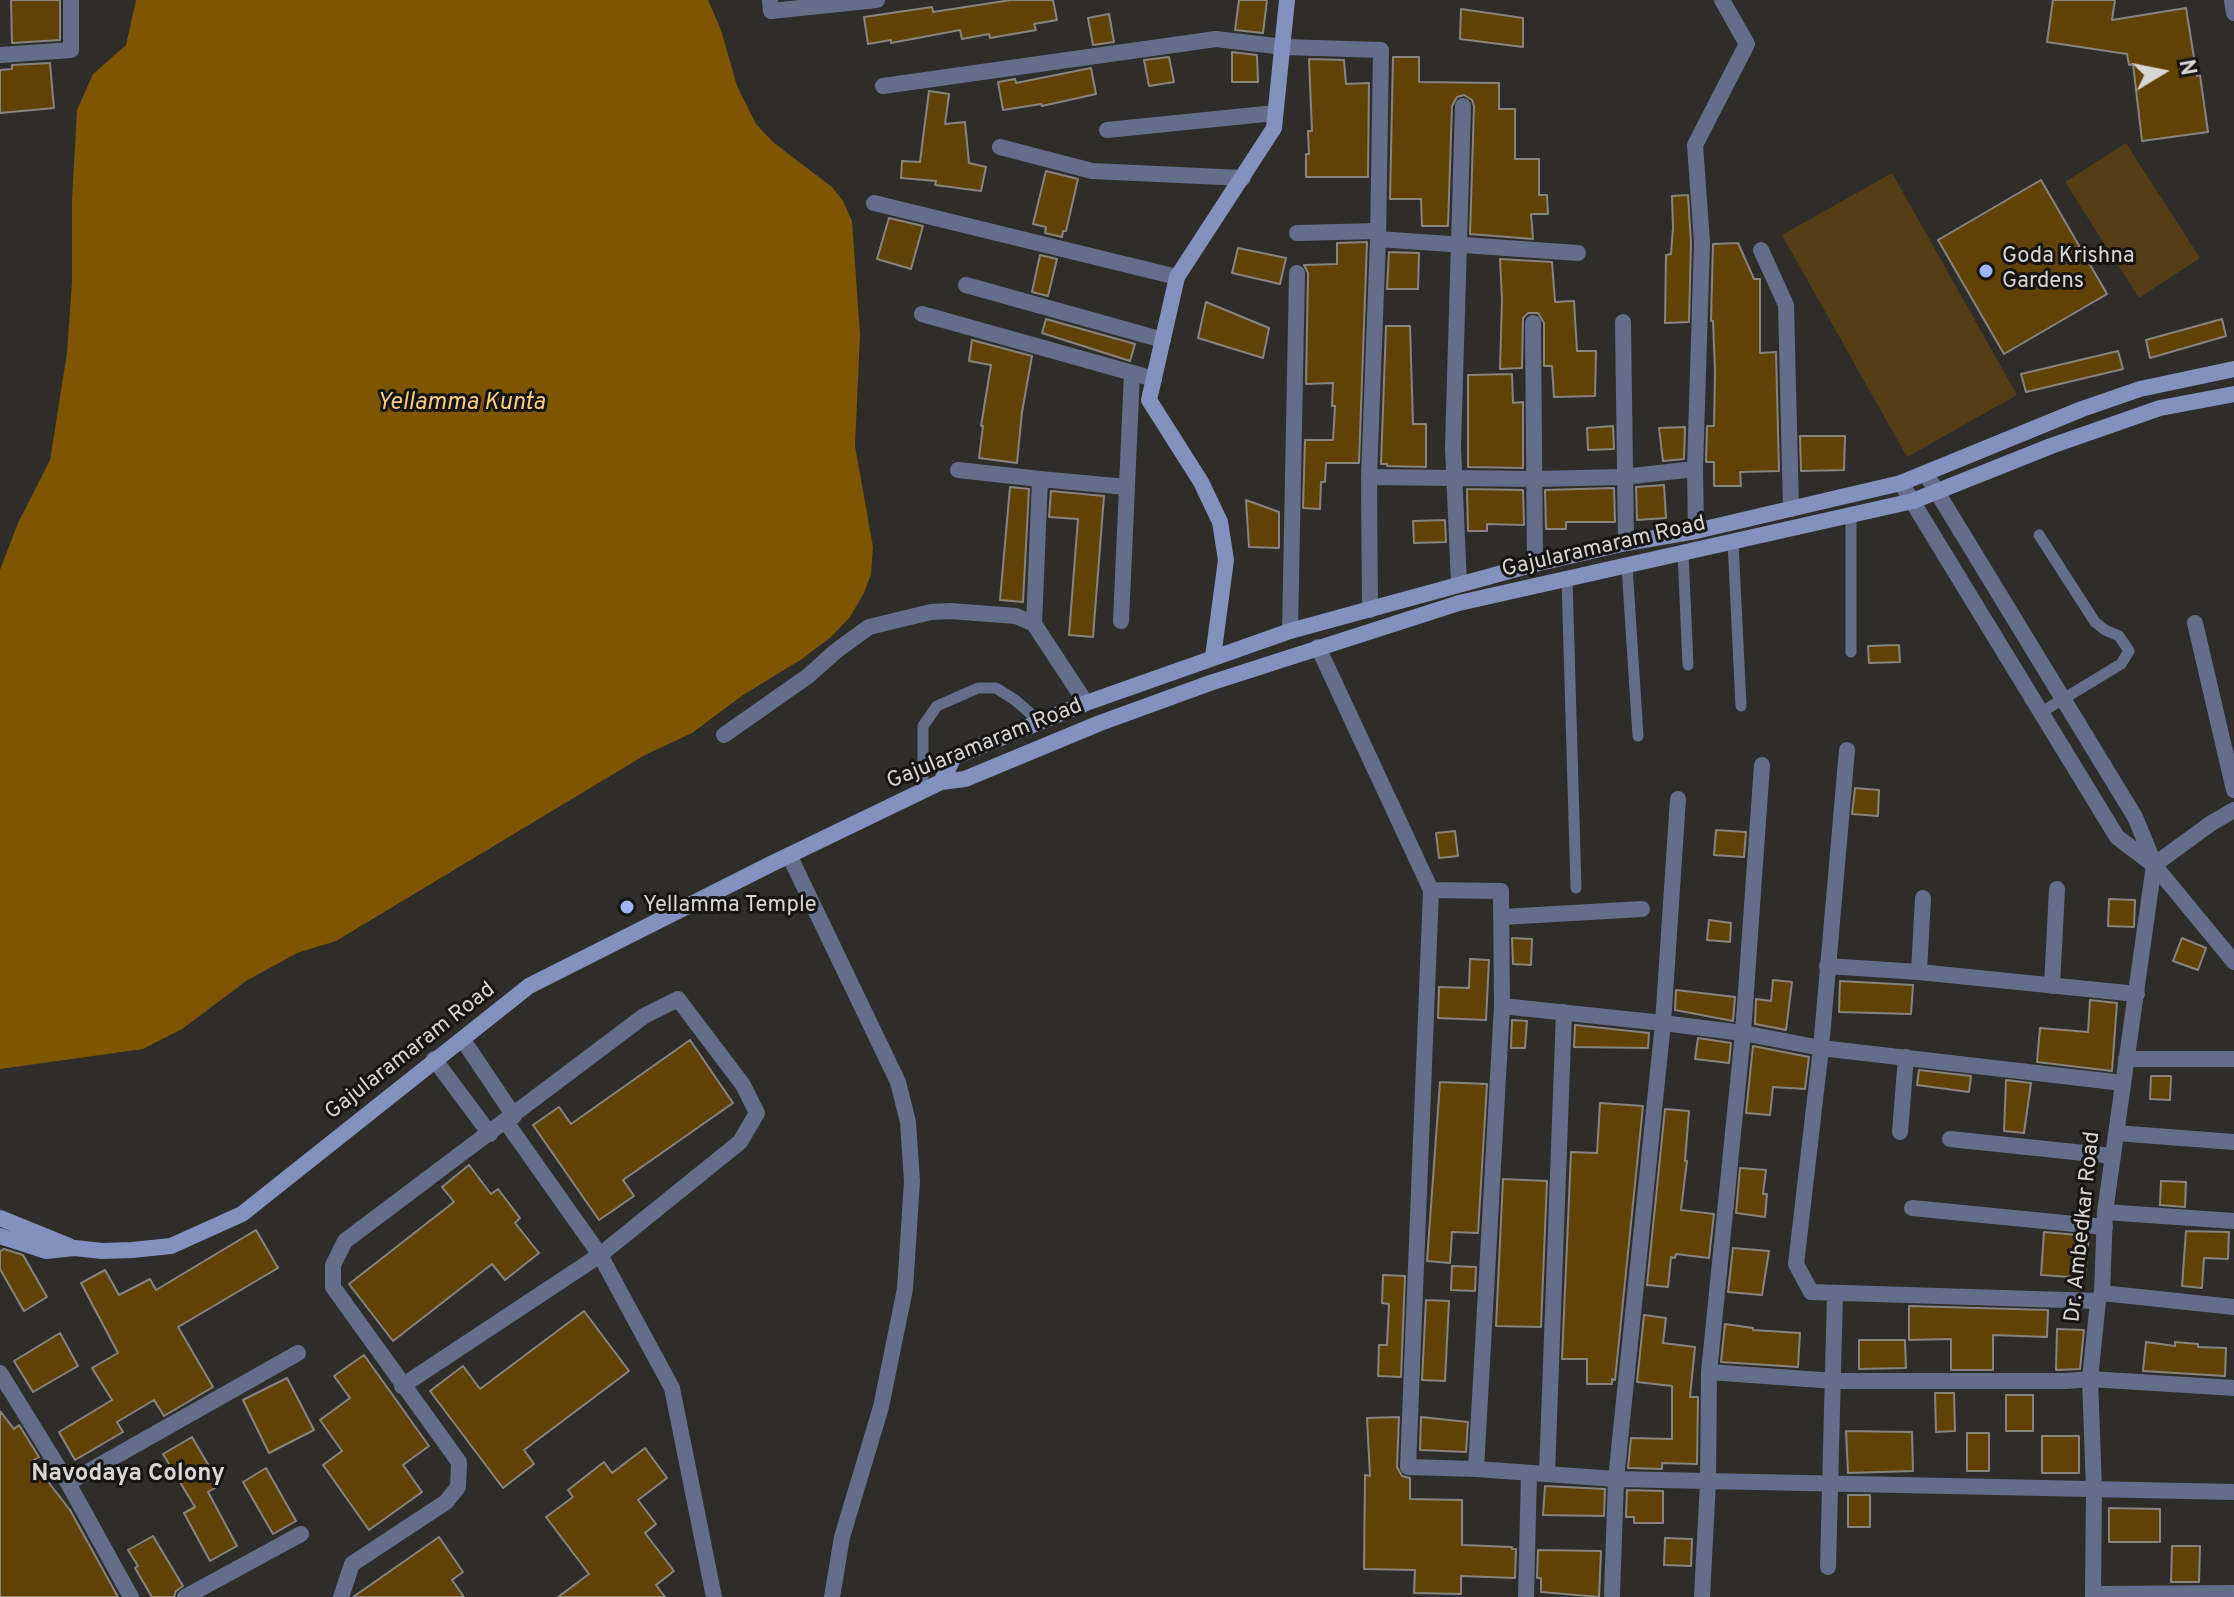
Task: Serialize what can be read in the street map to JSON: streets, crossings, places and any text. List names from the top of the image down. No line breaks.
{"streets":{"main road":["Gajularamaram Road"],"street":["Dr. Ambedkar Road"]},"districts":["Navodaya Colony"],"water":["Yellamma Kunta"],"places":["Goda Krishna Gardens","Yellamma Temple"],"north":"right"}
